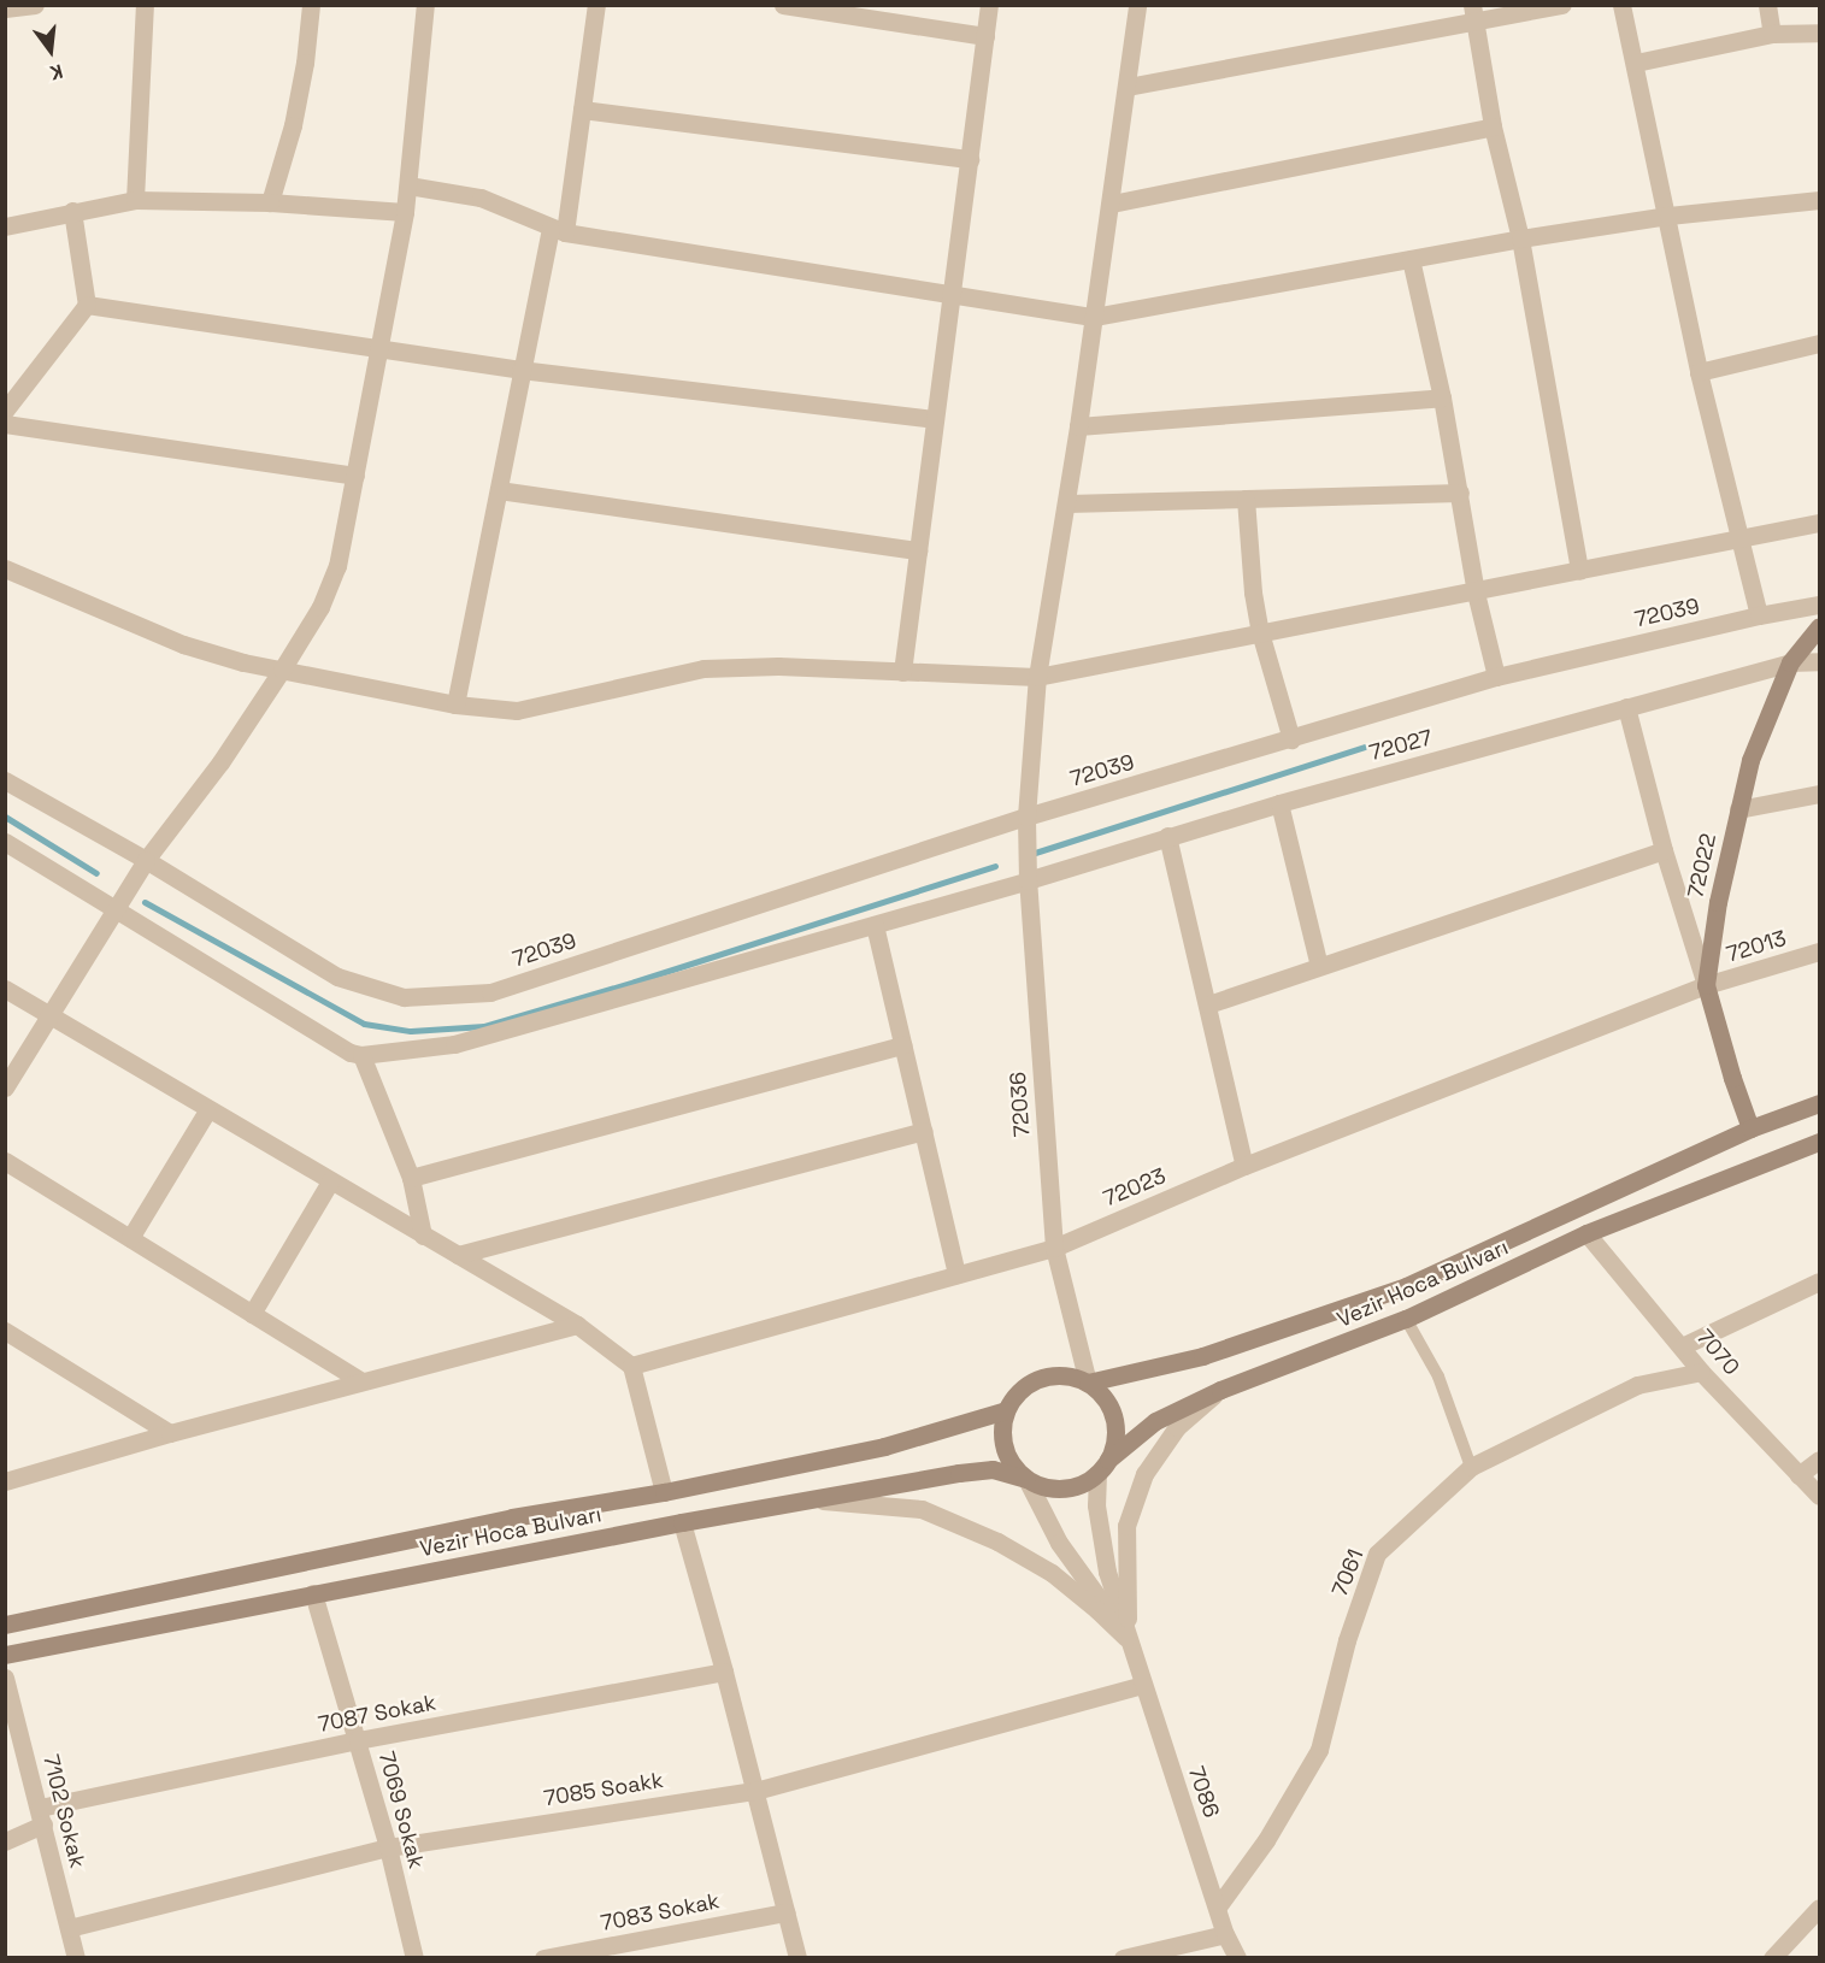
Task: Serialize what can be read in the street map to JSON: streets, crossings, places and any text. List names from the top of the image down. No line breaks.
{"streets":{"main road":["72022","Vezir Hoca Bulvarı"],"street":["72039","72027","72013","72036","72023","7070","7061","7087 Sokak","7085 Soakk","7086","7069 Sokak","7102 Sokak","7083 Sokak"]},"crossings":[["72039","72036"],["72027","72022"],["72027","72036"],["72022","72013"],["72022","72023"],["72022","Vezir Hoca Bulvarı"],["72013","72023"],["72036","72023"],["72036","Vezir Hoca Bulvarı"],["Vezir Hoca Bulvarı","7070"],["Vezir Hoca Bulvarı","7069 Sokak"],["7070","7061"],["7061","7086"],["7087 Sokak","7069 Sokak"],["7087 Sokak","7102 Sokak"],["7085 Soakk","7086"],["7085 Soakk","7069 Sokak"],["7085 Soakk","7102 Sokak"]],"north":"bottom"}
